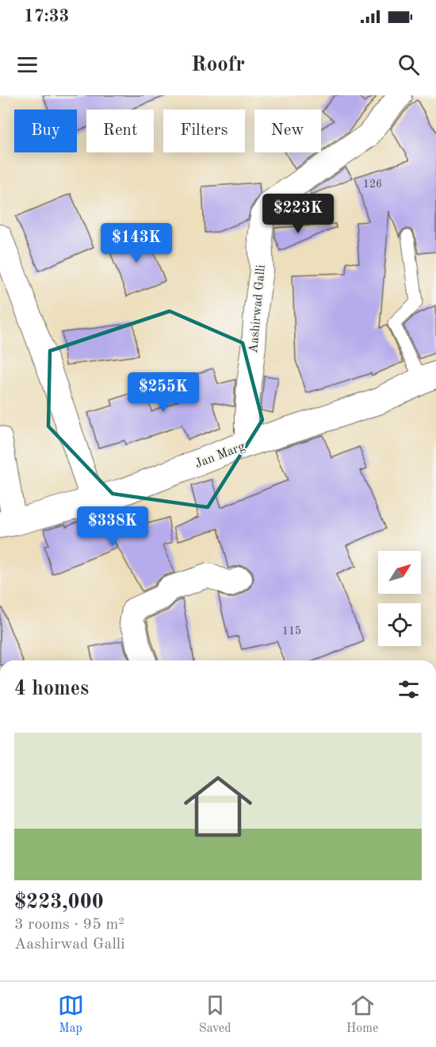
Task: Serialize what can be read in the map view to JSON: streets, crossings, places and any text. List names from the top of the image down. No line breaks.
{"streets":{"street":["Aashirwad Galli","Jan Marg"]},"crossings":[["Aashirwad Galli","Jan Marg"]],"house_numbers":["126","115"],"north":"top right","page":{"status":"17:33","header":"Roofr","chip":["Buy","Rent","Filters","New"],"price":["$223K","$143K","$255K","$338K"],"heading":"4 homes","list":[{"name":"$223,000","note":"3 rooms · 95 m² · Aashirwad Galli"}],"tabs":["Map","Saved","Home"]}}
